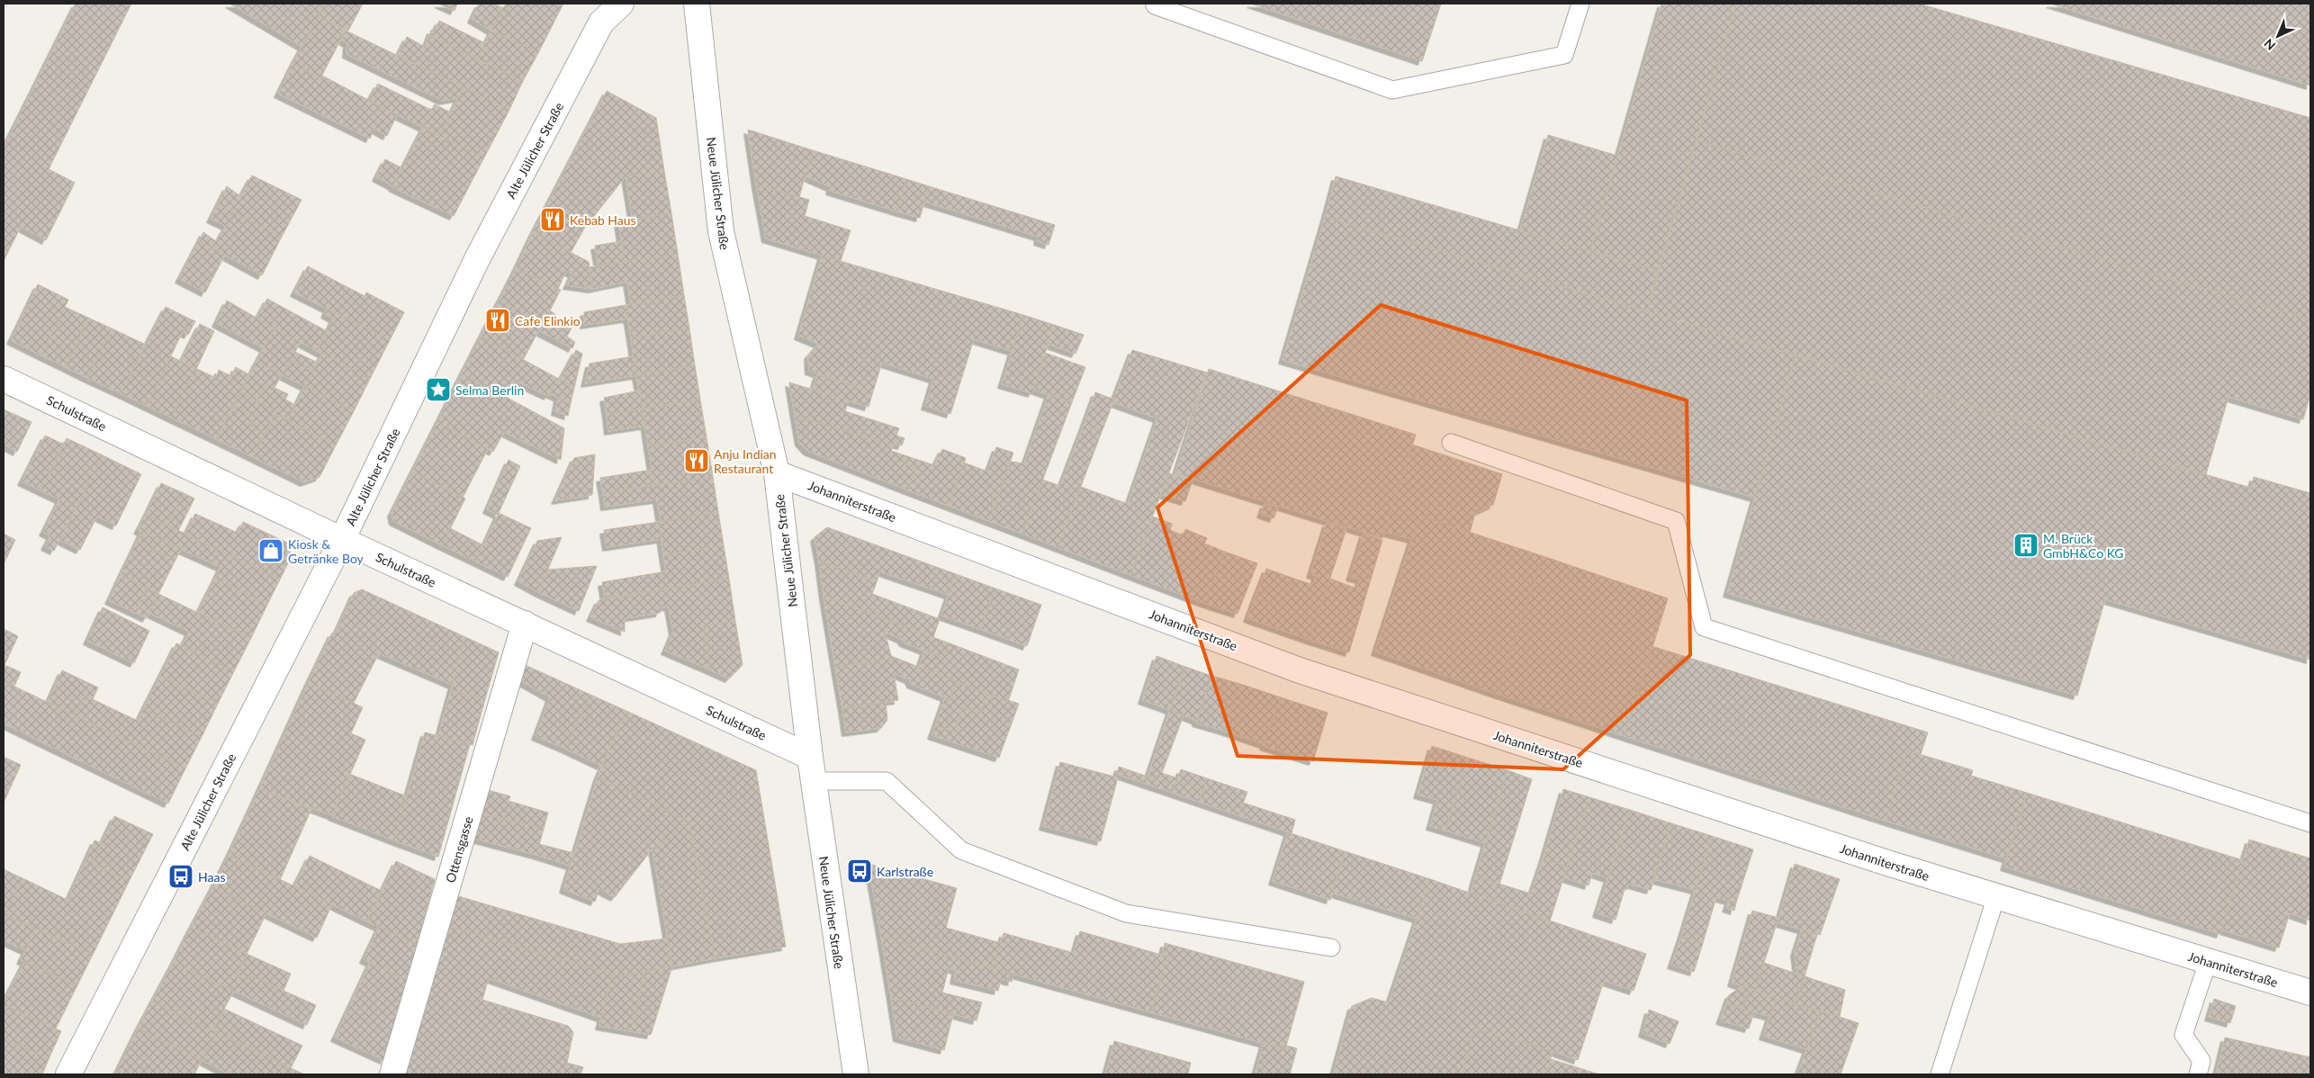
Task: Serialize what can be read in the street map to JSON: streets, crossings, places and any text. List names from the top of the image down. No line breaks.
{"streets":{"street":["Alte Jülicher Straße","Neue Jülicher Straße","Schulstraße","Johanniterstraße","Ottensgasse"]},"crossings":[["Alte Jülicher Straße","Schulstraße"],["Neue Jülicher Straße","Schulstraße"],["Neue Jülicher Straße","Johanniterstraße"],["Schulstraße","Ottensgasse"]],"places":{"restaurant":["Kebab Haus","Cafe Elinkio","Anju Indian Restaurant"],"place":["Selma Berlin"],"building":["M. Brück GmbH&Co KG"],"shop":["Kiosk & Getränke Boy"],"bus stop":["Karlstraße","Haas"]},"north":"bottom left"}
